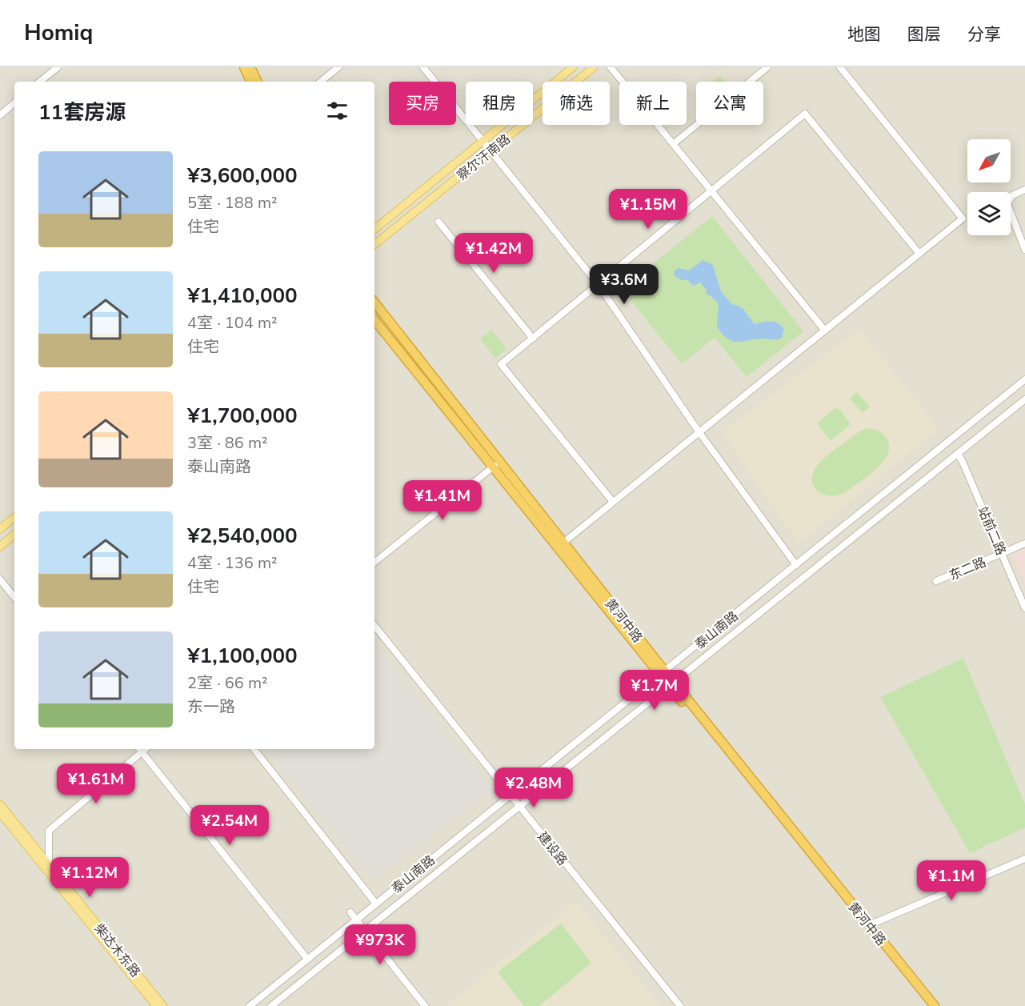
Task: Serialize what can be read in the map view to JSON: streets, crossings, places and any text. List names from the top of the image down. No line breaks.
{"streets":{"highway":["黄河中路"],"main road":["察尔汗南路","柴达木东路"],"street":["站前二路","东二路","泰山南路","建设路"]},"crossings":[["站前二路","东二路"],["站前二路","泰山南路"],["黄河中路","泰山南路"],["泰山南路","建设路"]],"north":"bottom left","page":{"header":"Homiq","nav":["地图","图层","分享"],"chip":["买房","租房","筛选","新上","公寓"],"heading":"11套房源","list":[{"name":"¥3,600,000","note":"5室 · 188 m² · 住宅"},{"name":"¥1,410,000","note":"4室 · 104 m² · 住宅"},{"name":"¥1,700,000","note":"3室 · 86 m² · 泰山南路"},{"name":"¥2,540,000","note":"4室 · 136 m² · 住宅"},{"name":"¥1,100,000","note":"2室 · 66 m² · 东一路"}],"price":["¥1.15M","¥1.42M","¥3.6M","¥1.41M","¥1.7M","¥1.61M","¥2.48M","¥2.54M","¥1.12M","¥1.1M","¥973K"]}}
